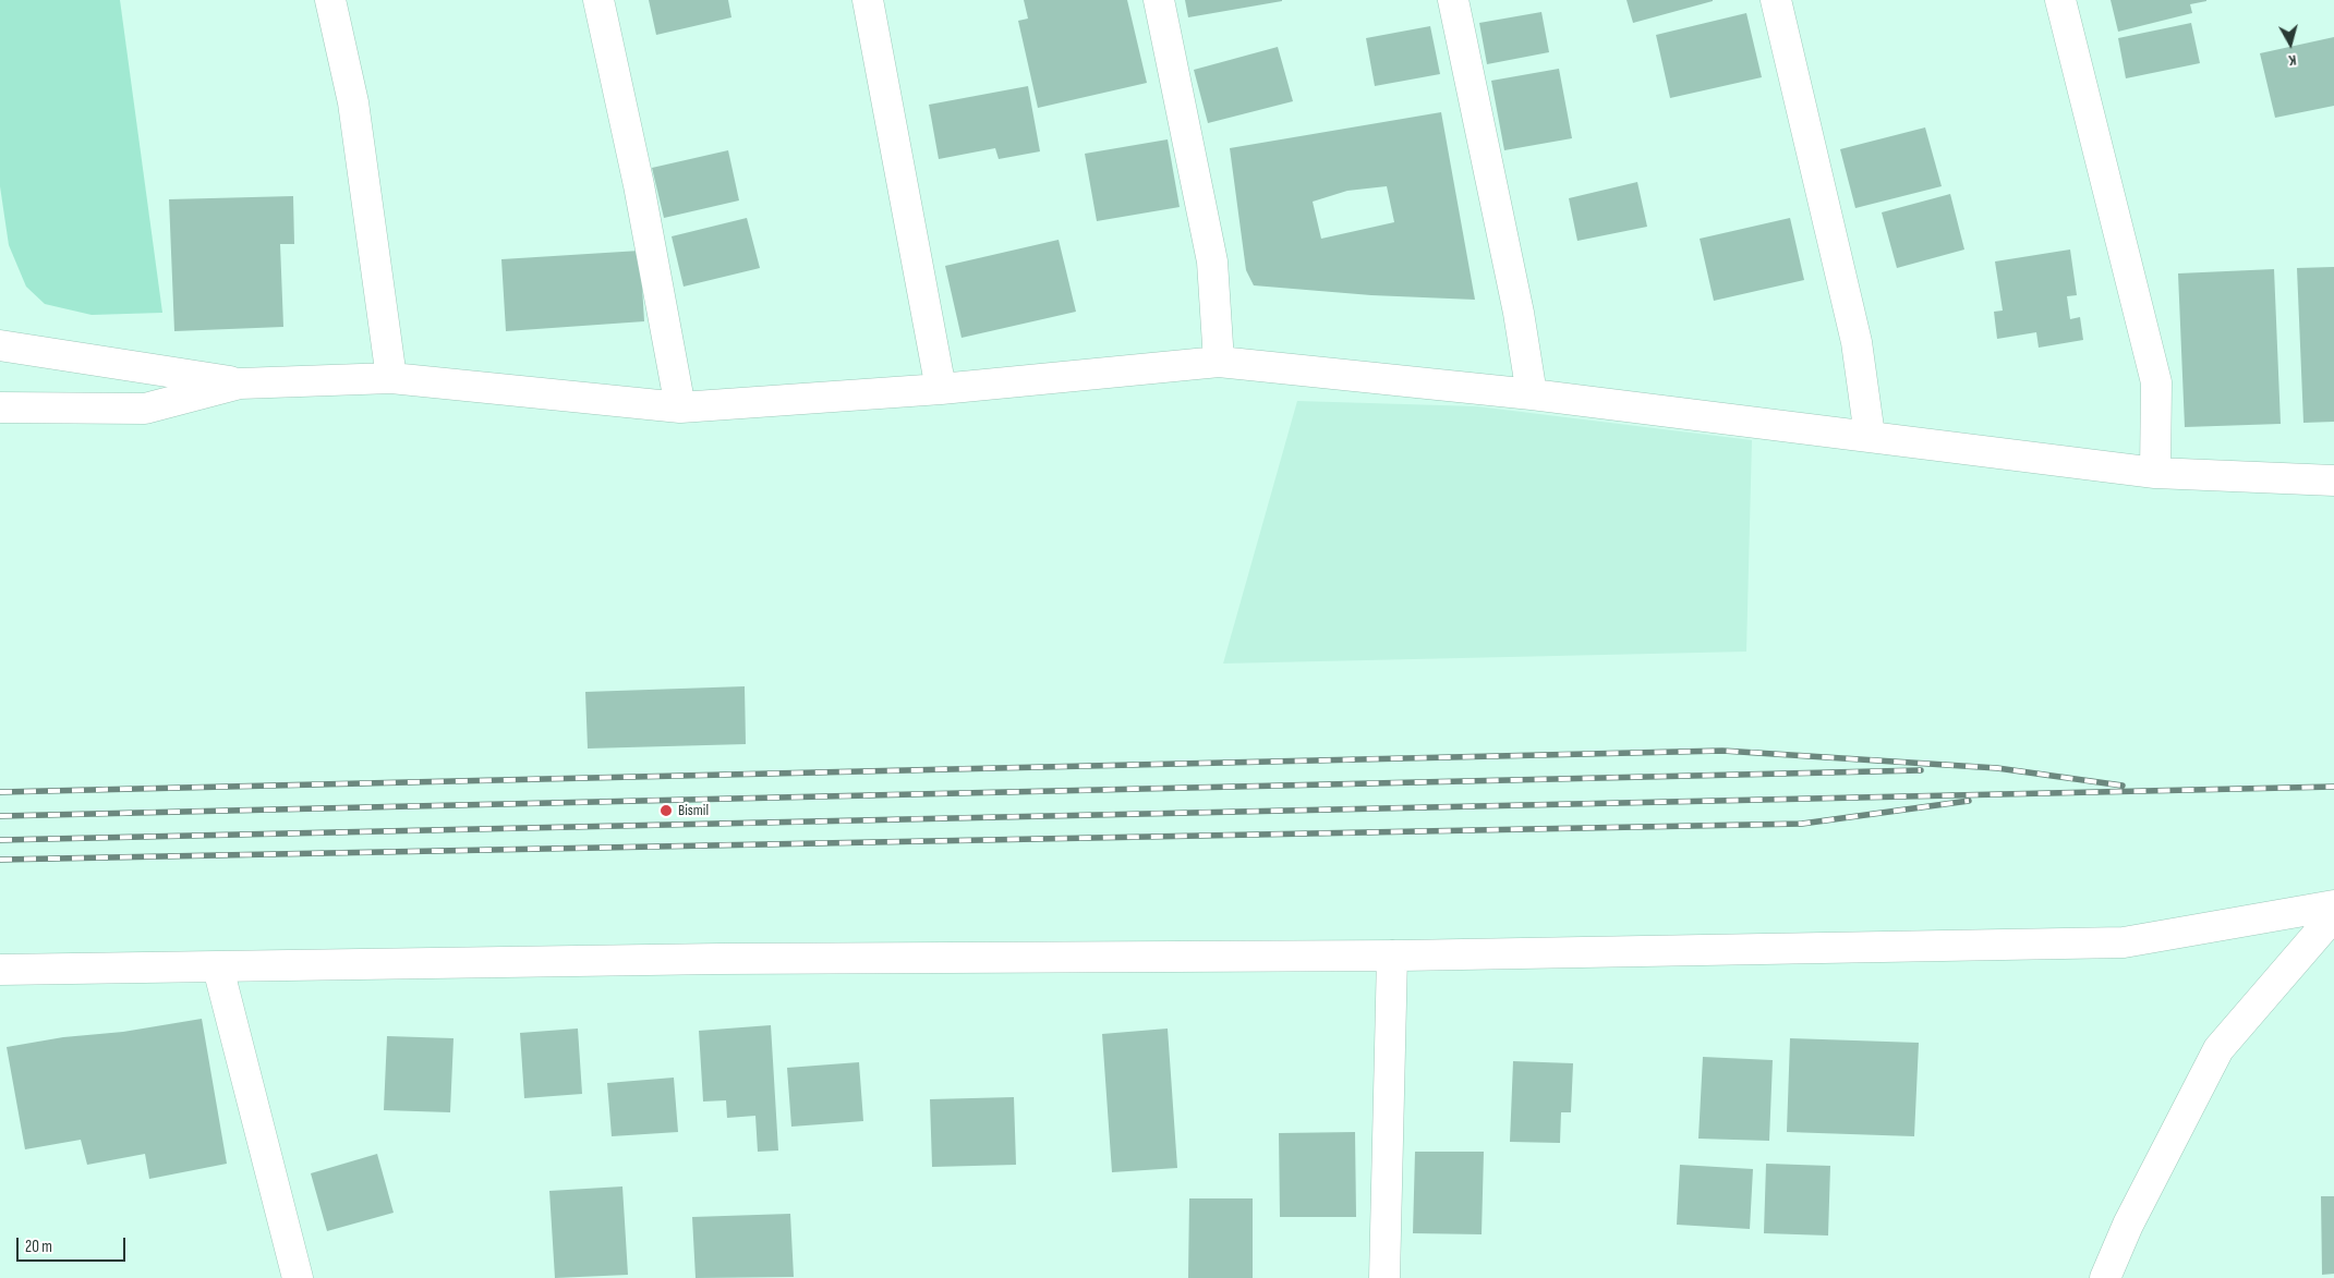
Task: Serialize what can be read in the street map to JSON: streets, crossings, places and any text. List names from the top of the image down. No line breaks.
{"places":["Bismil"],"scale_bar":"20 m","north":"bottom"}
